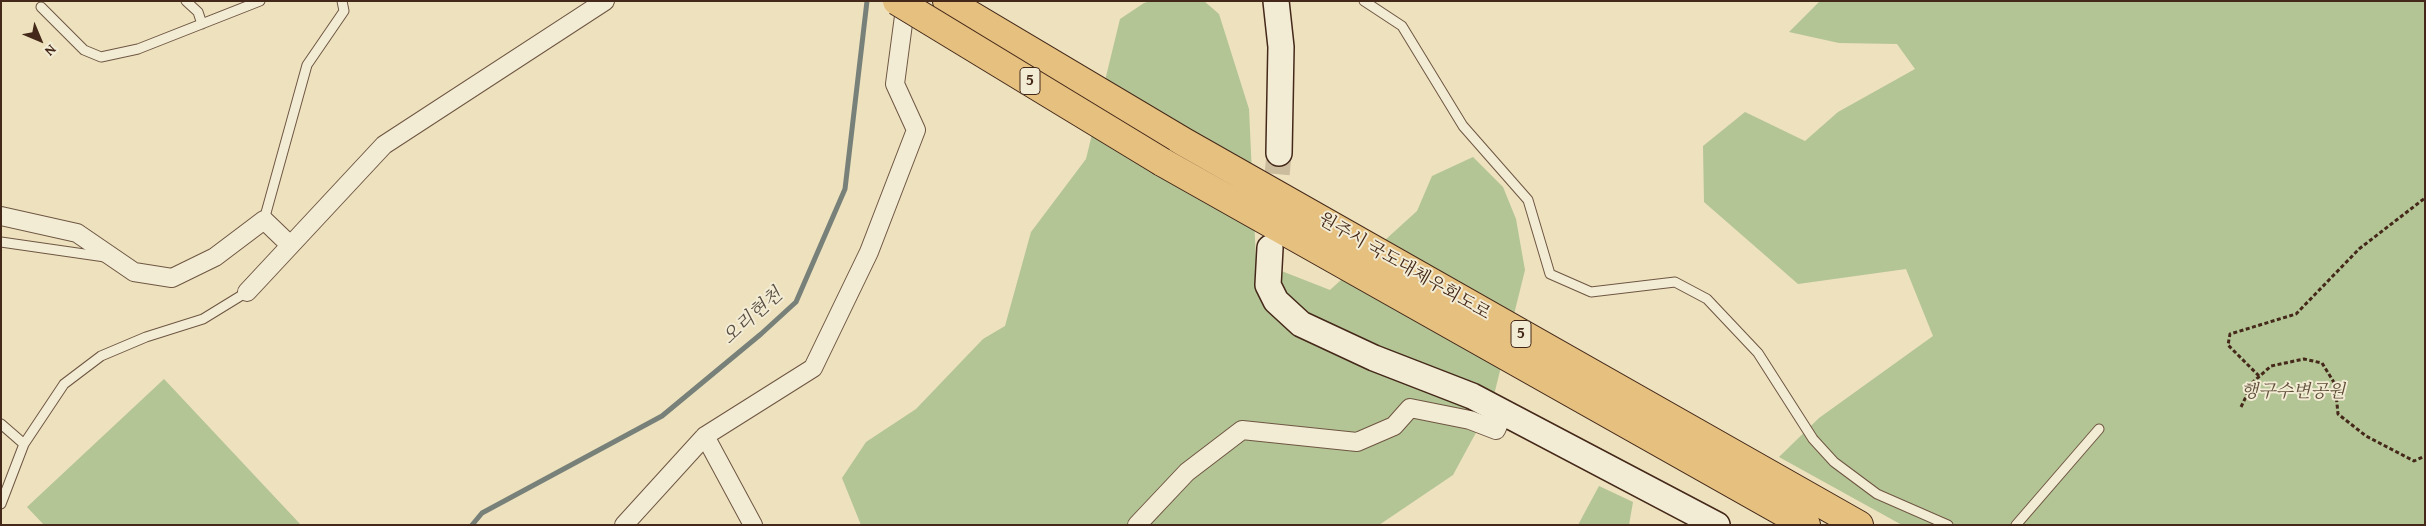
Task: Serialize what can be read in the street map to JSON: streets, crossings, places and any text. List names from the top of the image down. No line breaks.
{"streets":{"highway":["5","원주시 국도대체우회도로"]},"water":["오리현천"],"parks":["행구수변공원"],"north":"bottom right"}
